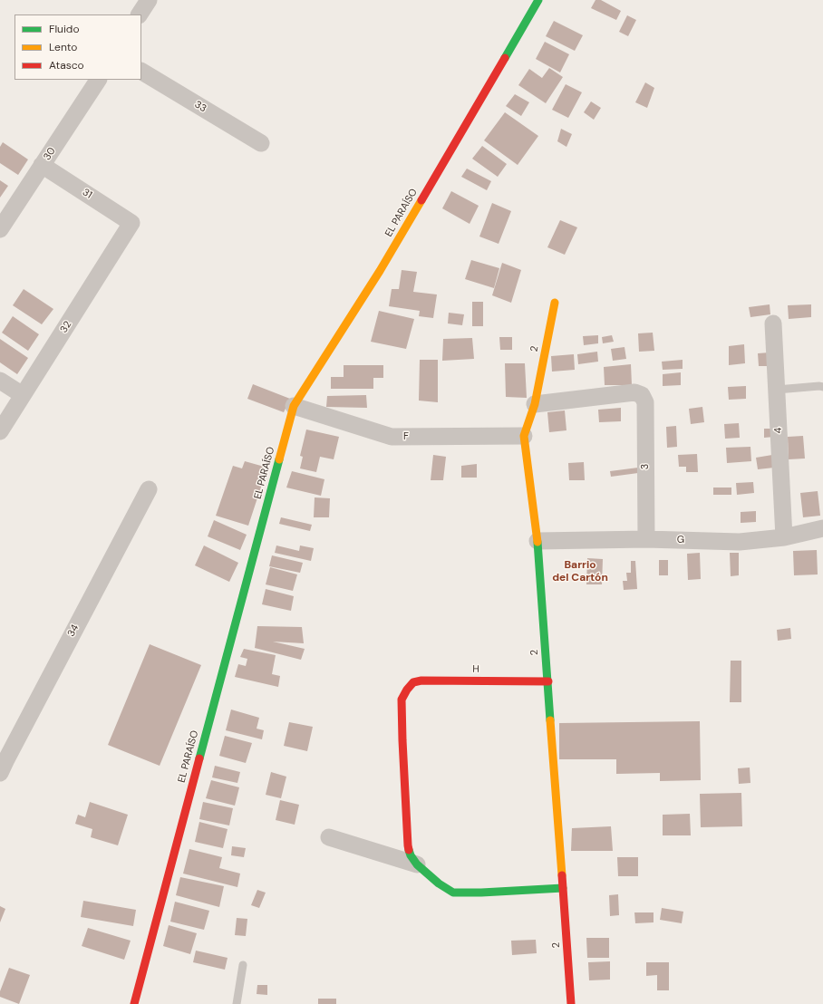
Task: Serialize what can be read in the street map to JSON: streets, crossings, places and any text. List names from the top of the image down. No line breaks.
{"streets":{"street":["33","30","31","EL PARAÍSO","32","2","4","F","3","G","34","H"]},"crossings":[["30","31"],["31","32"],["EL PARAÍSO","F"],["2","F"],["2","3"],["2","G"],["2","H"],["4","G"],["3","G"]],"districts":["Barrio del Cartón"],"legend":["Fluido","Lento","Atasco"]}
